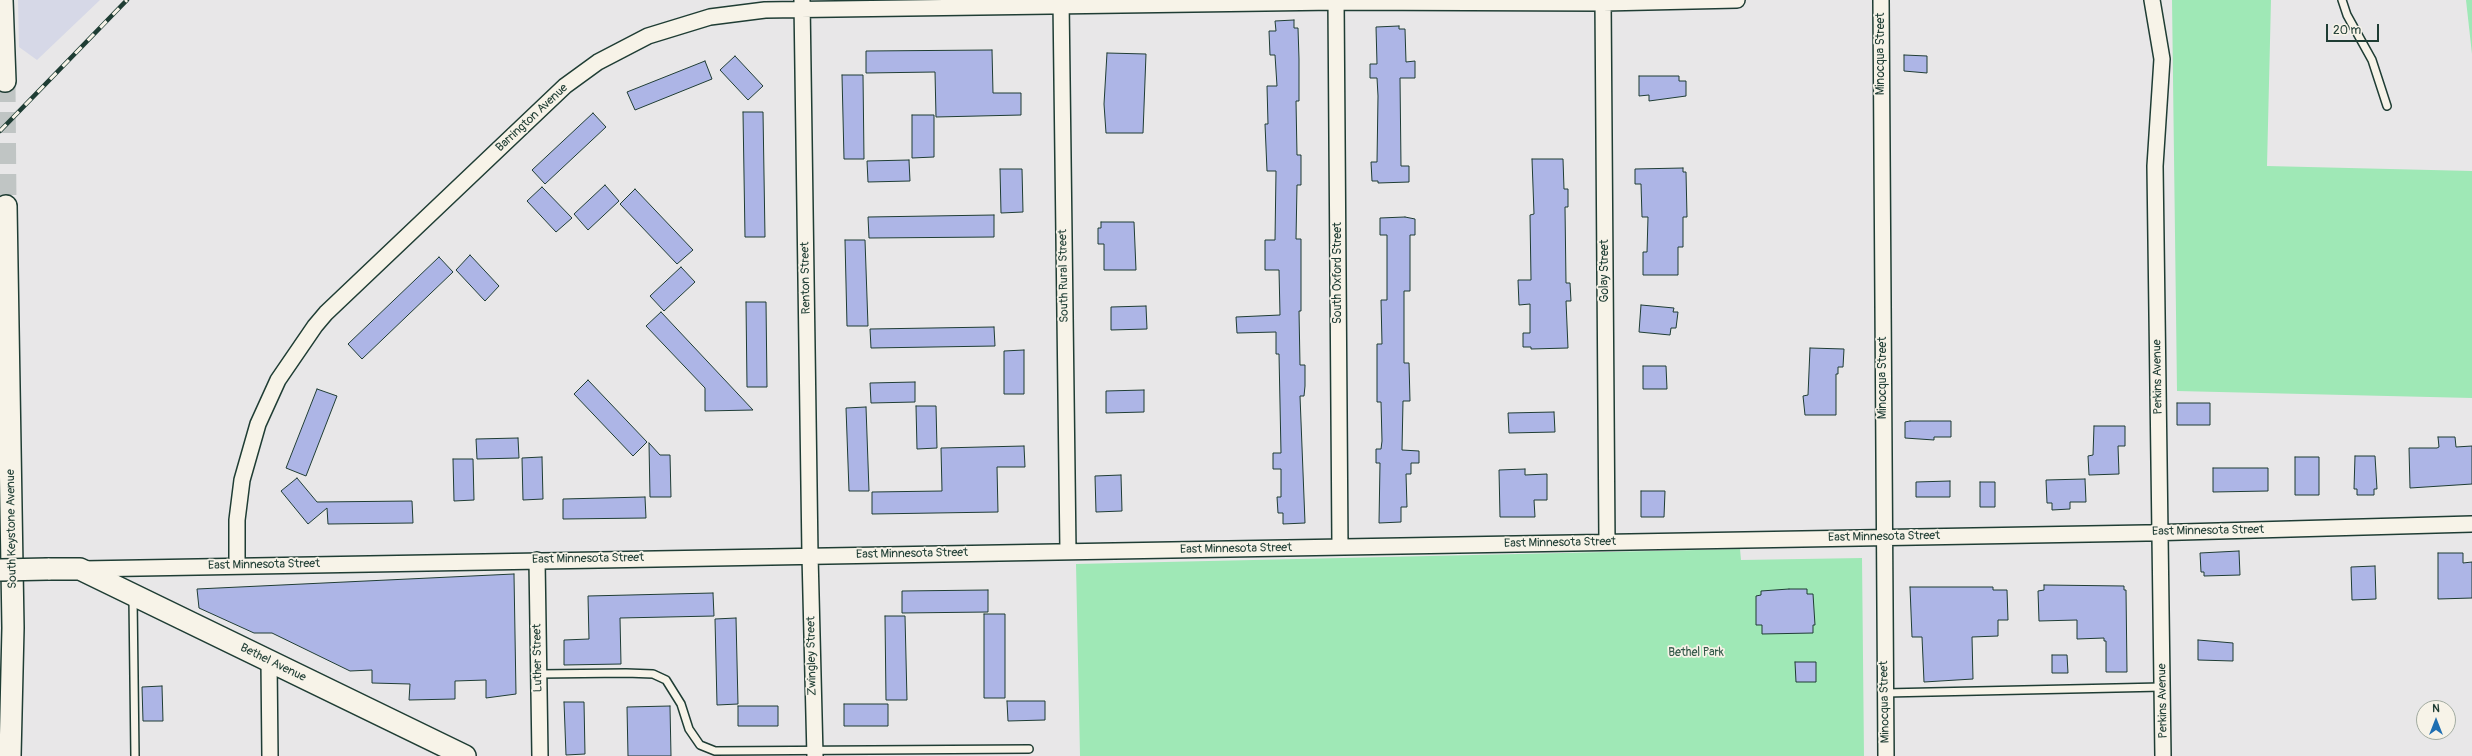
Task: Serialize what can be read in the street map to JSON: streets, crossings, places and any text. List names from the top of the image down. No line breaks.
{"streets":{"main road":["South Keystone Avenue","East Minnesota Street","Bethel Avenue"],"street":["Minocqua Street","Barrington Avenue","Golay Street","South Oxford Street","South Rural Street","Renton Street","Perkins Avenue","Zwingley Street","Luther Street"]},"crossings":[["Minocqua Street","East Minnesota Street"],["Barrington Avenue","Golay Street"],["Barrington Avenue","South Oxford Street"],["Barrington Avenue","South Rural Street"],["Barrington Avenue","Renton Street"],["Barrington Avenue","East Minnesota Street"],["Golay Street","East Minnesota Street"],["South Oxford Street","East Minnesota Street"],["South Rural Street","East Minnesota Street"],["Renton Street","East Minnesota Street"],["Renton Street","Zwingley Street"],["Perkins Avenue","East Minnesota Street"],["East Minnesota Street","Zwingley Street"],["East Minnesota Street","Luther Street"],["East Minnesota Street","Bethel Avenue"]],"parks":["Bethel Park"],"scale_bar":"20 m","north":"top"}
